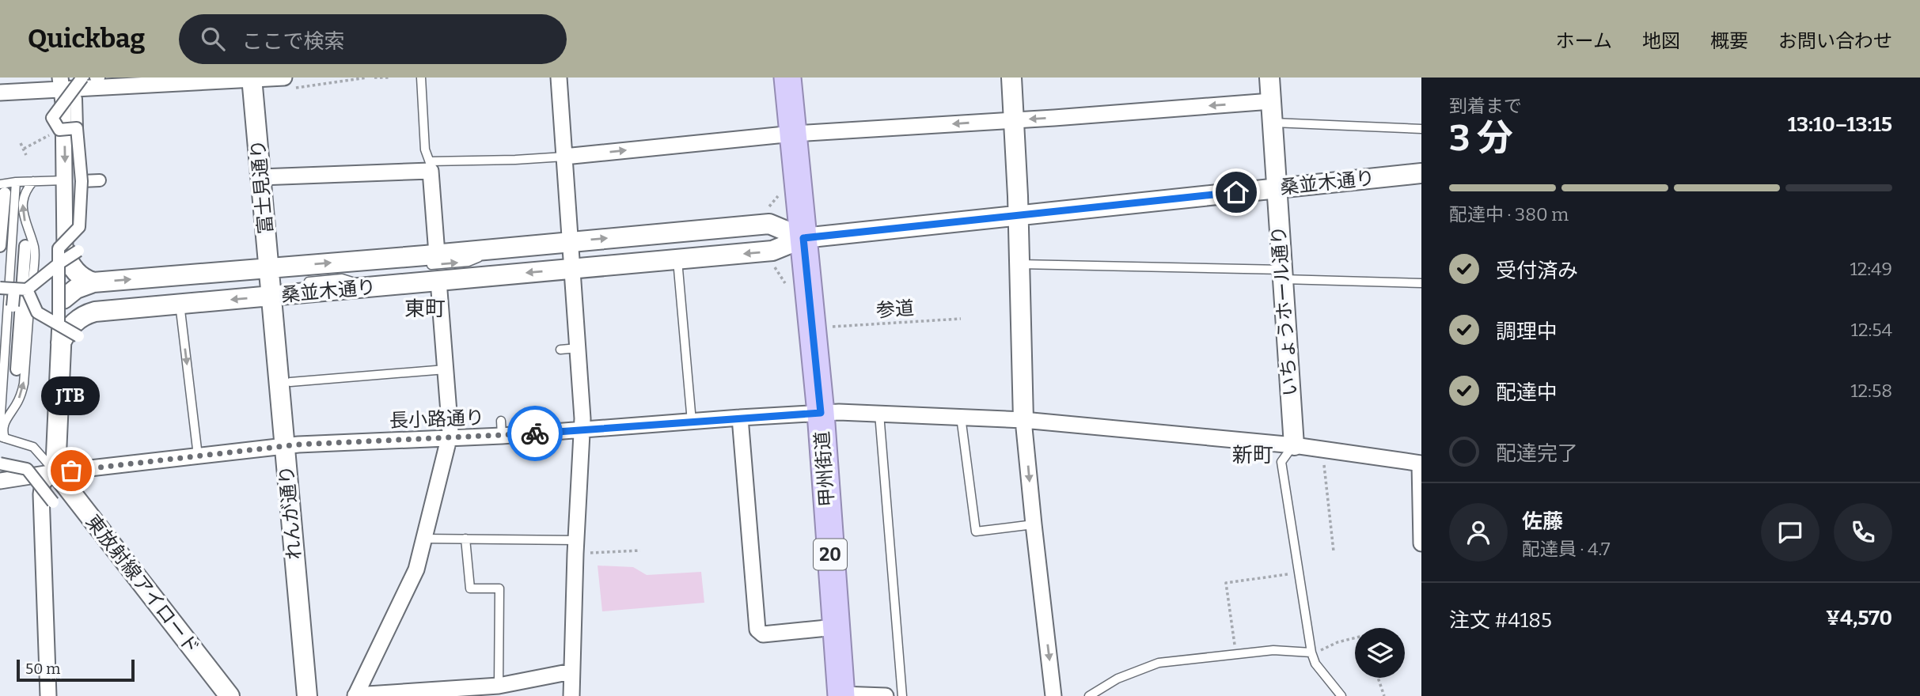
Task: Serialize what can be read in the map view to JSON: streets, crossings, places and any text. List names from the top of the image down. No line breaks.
{"streets":{"highway":["甲州街道","20"],"street":["桑並木通り","富士見通り","いちょうホール通り","長小路通り","れんが通り","東放射線アイロード"],"path":["参道"]},"crossings":[["桑並木通り","富士見通り"],["桑並木通り","いちょうホール通り"],["桑並木通り","甲州街道"],["桑並木通り","れんが通り"],["富士見通り","れんが通り"],["いちょうホール通り","長小路通り"],["長小路通り","甲州街道"],["長小路通り","れんが通り"],["長小路通り","東放射線アイロード"]],"districts":["東町","新町"],"places":["JTB"],"scale_bar":"50 m","page":{"header":"Quickbag","search":"ここで検索","nav":["ホーム","地図","概要","お問い合わせ"],"heading":["3 分","到着まで","13:10–13:15"],"panel":["佐藤","配達員 · 4.7","注文 #4185","¥4,570"],"bar":"配達中 · 380 m","list":[["受付済み","12:49"],["調理中","12:54"],["配達中","12:58"],"配達完了"],"bubble":"JTB","scale":"50 m"}}
